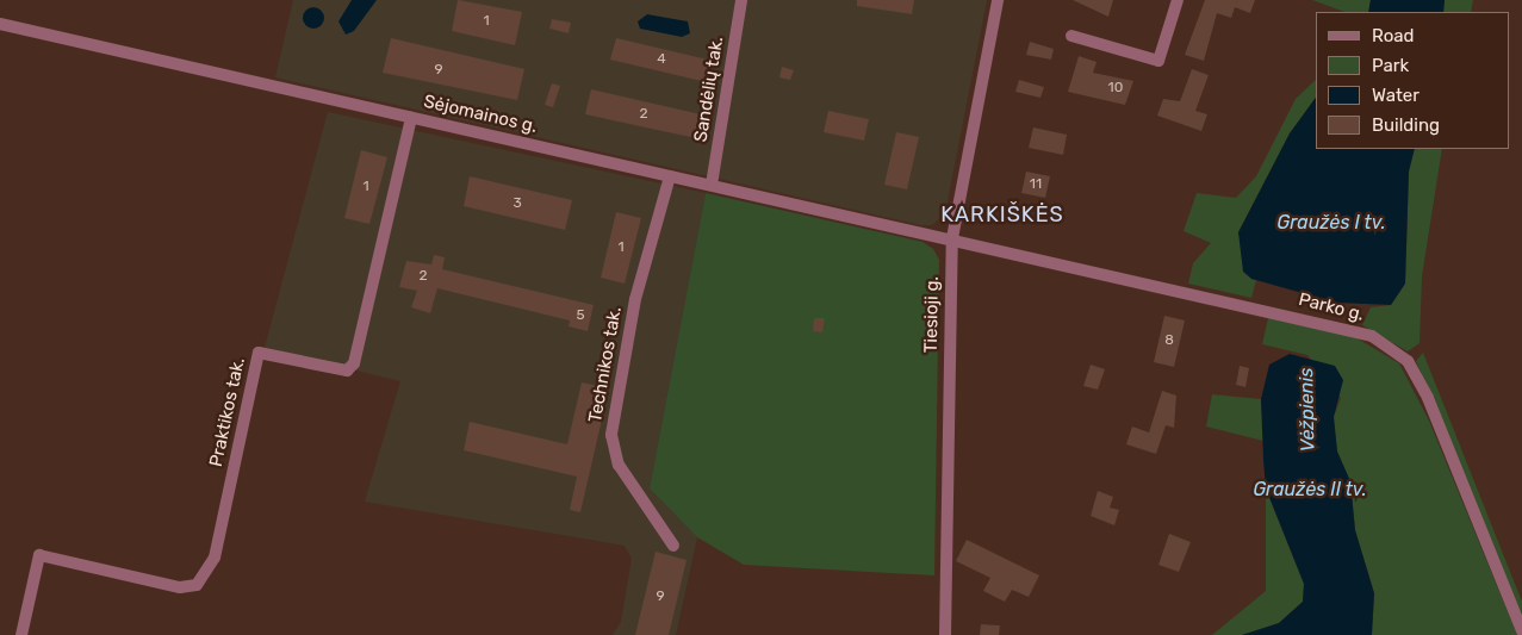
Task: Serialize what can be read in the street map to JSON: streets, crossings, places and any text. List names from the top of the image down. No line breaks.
{"streets":{"street":["Sandėlių tak.","Sėjomainos g.","Parko g.","Tiesioji g.","Technikos tak.","Praktikos tak."]},"crossings":[["Sandėlių tak.","Sėjomainos g."],["Sėjomainos g.","Parko g."],["Sėjomainos g.","Tiesioji g."],["Sėjomainos g.","Technikos tak."],["Sėjomainos g.","Praktikos tak."],["Parko g.","Tiesioji g."]],"districts":["KARKIŠKĖS"],"water":["Graužės I tv.","Vėžpienis","Graužės II tv."],"house_numbers":["1","4","9","10","2","11","1","3","1","2","5","8","9"],"legend":["Road","Park","Water","Building"]}
